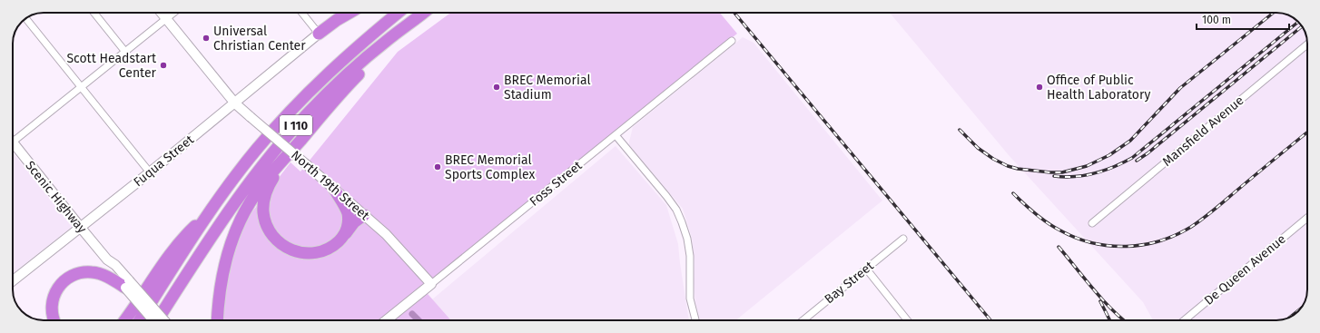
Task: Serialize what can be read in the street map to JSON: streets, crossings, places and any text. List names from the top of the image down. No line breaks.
{"streets":{"highway":["I 110"],"street":["Mansfield Avenue","Fuqua Street","Foss Street","North 19th Street","Scenic Highway","De Queen Avenue","Bay Street"]},"crossings":[["Fuqua Street","North 19th Street"],["Fuqua Street","Scenic Highway"],["Foss Street","North 19th Street"]],"places":["Universal Christian Center","Scott Headstart Center","BREC Memorial Stadium","Office of Public Health Laboratory","BREC Memorial Sports Complex"],"scale_bar":"100 m"}
